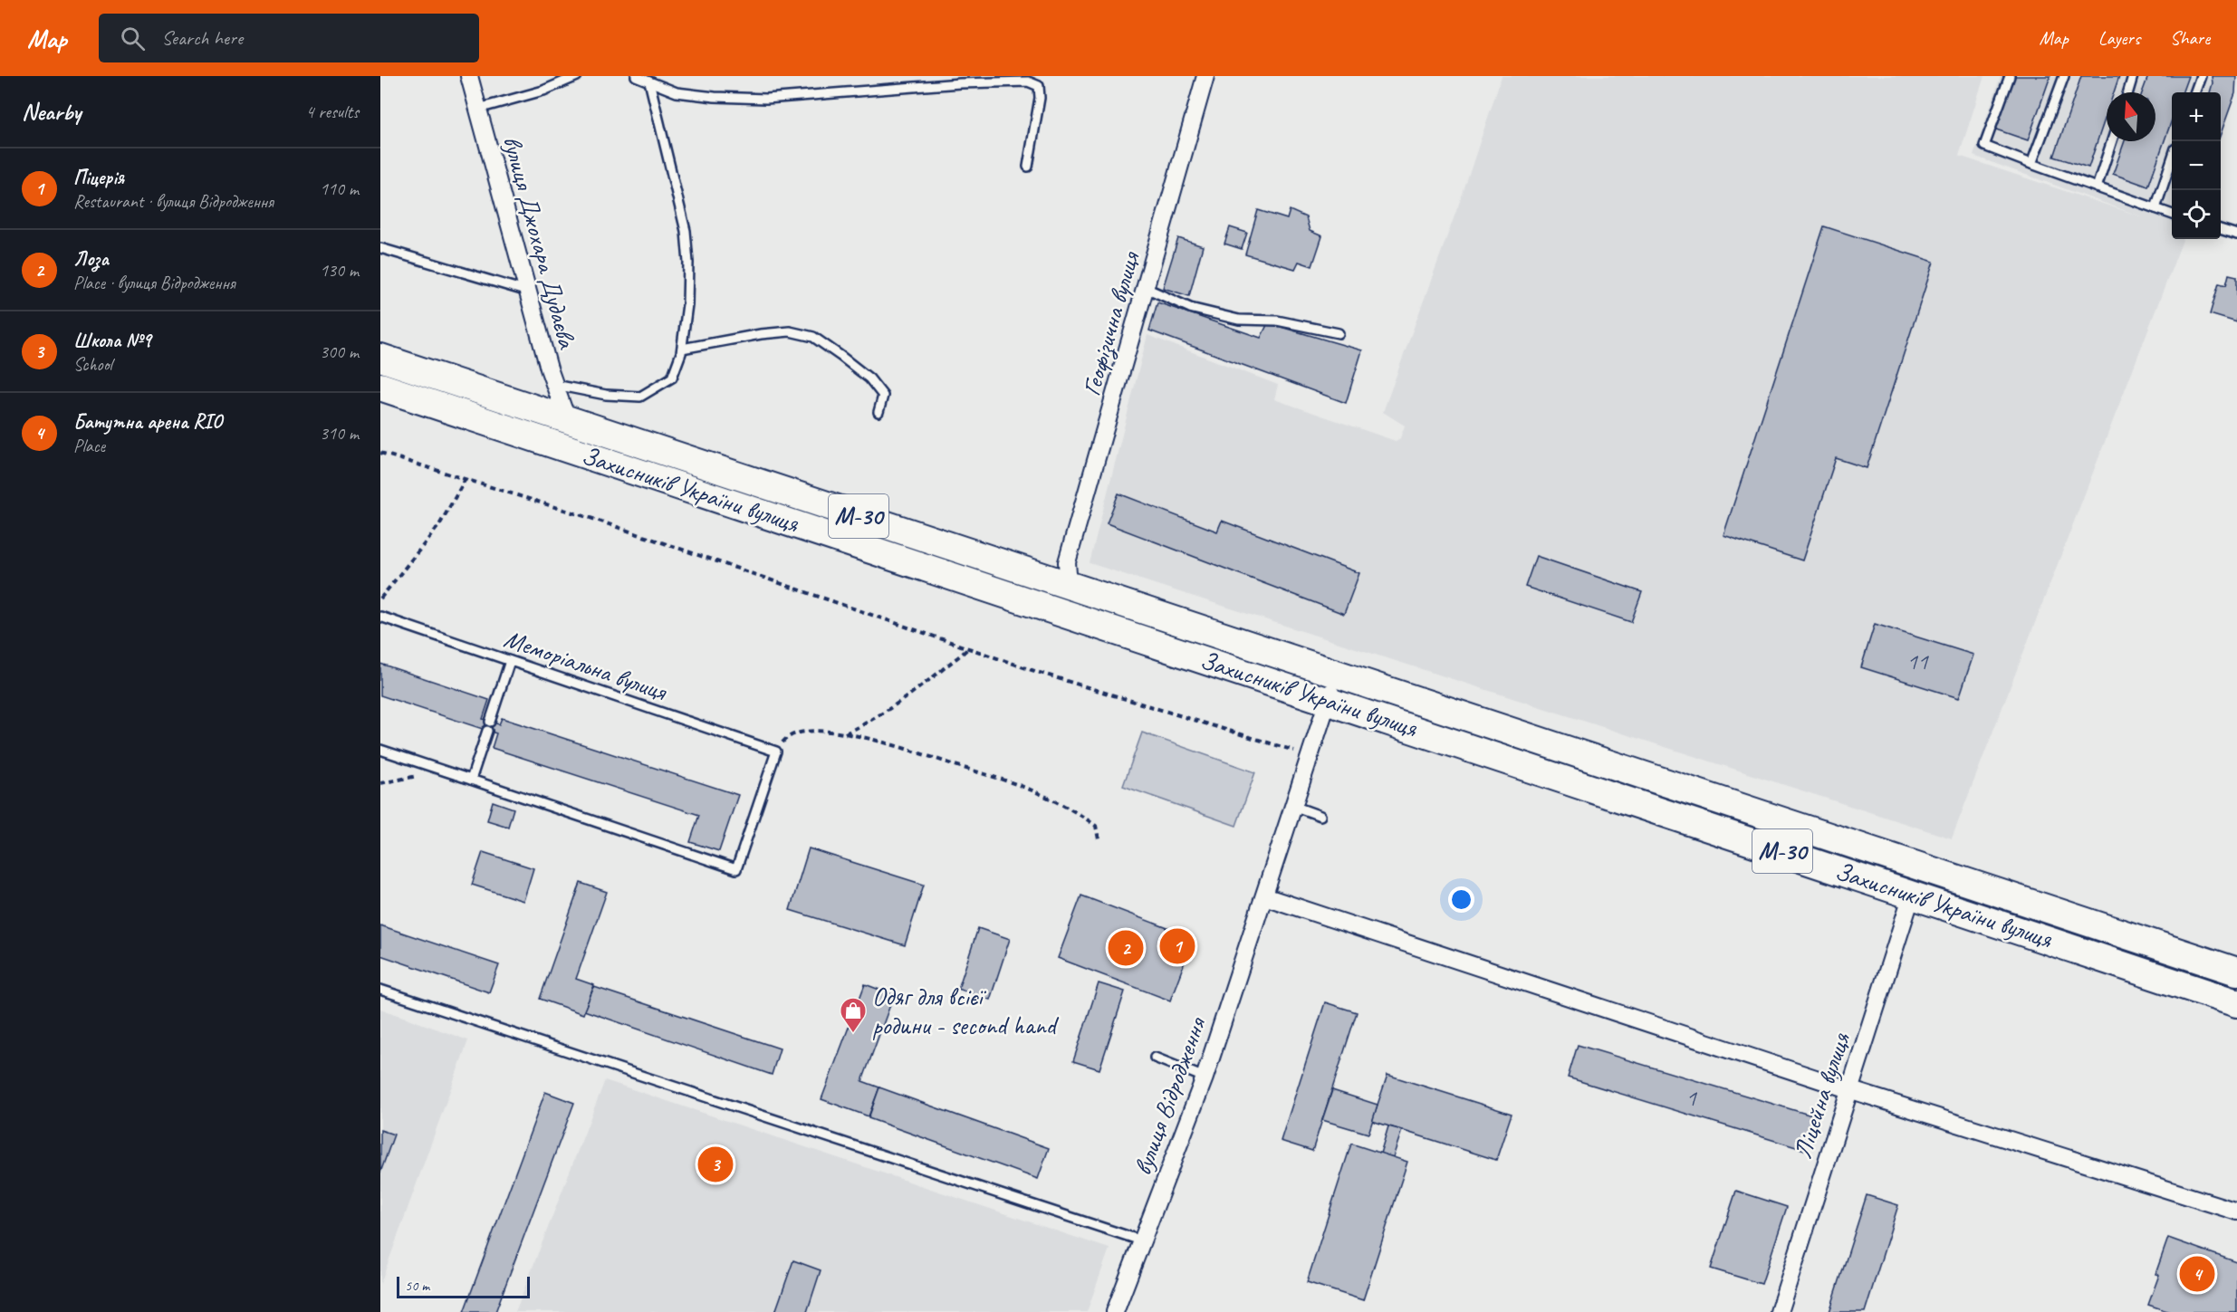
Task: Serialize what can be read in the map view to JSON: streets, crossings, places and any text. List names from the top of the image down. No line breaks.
{"streets":{"highway":["Захисників України вулиця","М-30"],"street":["вулиця Джохара Дудаєва","Геофізична вулиця","Ліцейна вулиця","вулиця Відродження"],"lane":["Меморіальна вулиця"]},"crossings":[["вулиця Джохара Дудаєва","Захисників України вулиця"],["Геофізична вулиця","Захисників України вулиця"],["Захисників України вулиця","Ліцейна вулиця"],["Захисників України вулиця","вулиця Відродження"]],"places":{"shop":["Одяг для всієї родини - second hand"]},"house_numbers":["11","1"],"scale_bar":"50 m","north":"top","page":{"header":"Map","search":"Search here","nav":["Map","Layers","Share"],"heading":["Nearby","4 results"],"map_buttons":["+","−"],"list":[{"mark":"1","name":"Піцерія","note":"Restaurant · вулиця Відродження","value":"110 m"},{"mark":"2","name":"Лоза","note":"Place · вулиця Відродження","value":"130 m"},{"mark":"3","name":"Школа №9","note":"School","value":"300 m"},{"mark":"4","name":"Батутна арена RIO","note":"Place","value":"310 m"}],"pins":["1","2","3","4"],"scale":"50 m"}}
